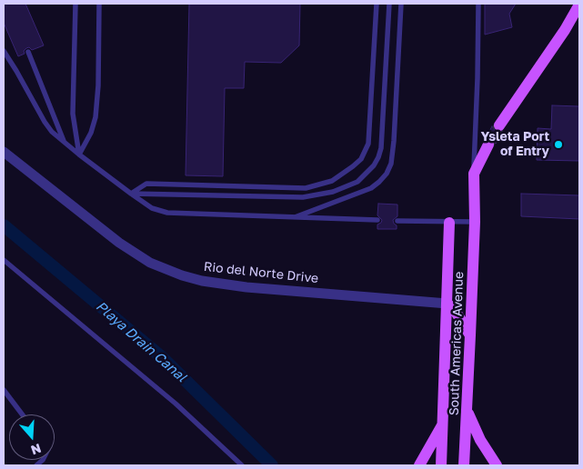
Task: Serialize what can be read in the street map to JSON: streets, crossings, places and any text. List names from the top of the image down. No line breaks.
{"streets":{"main road":["South Americas Avenue"],"street":["Rio del Norte Drive"]},"crossings":[["Rio del Norte Drive","South Americas Avenue"]],"water":["Playa Drain Canal"],"places":["Ysleta Port of Entry"],"north":"bottom"}
